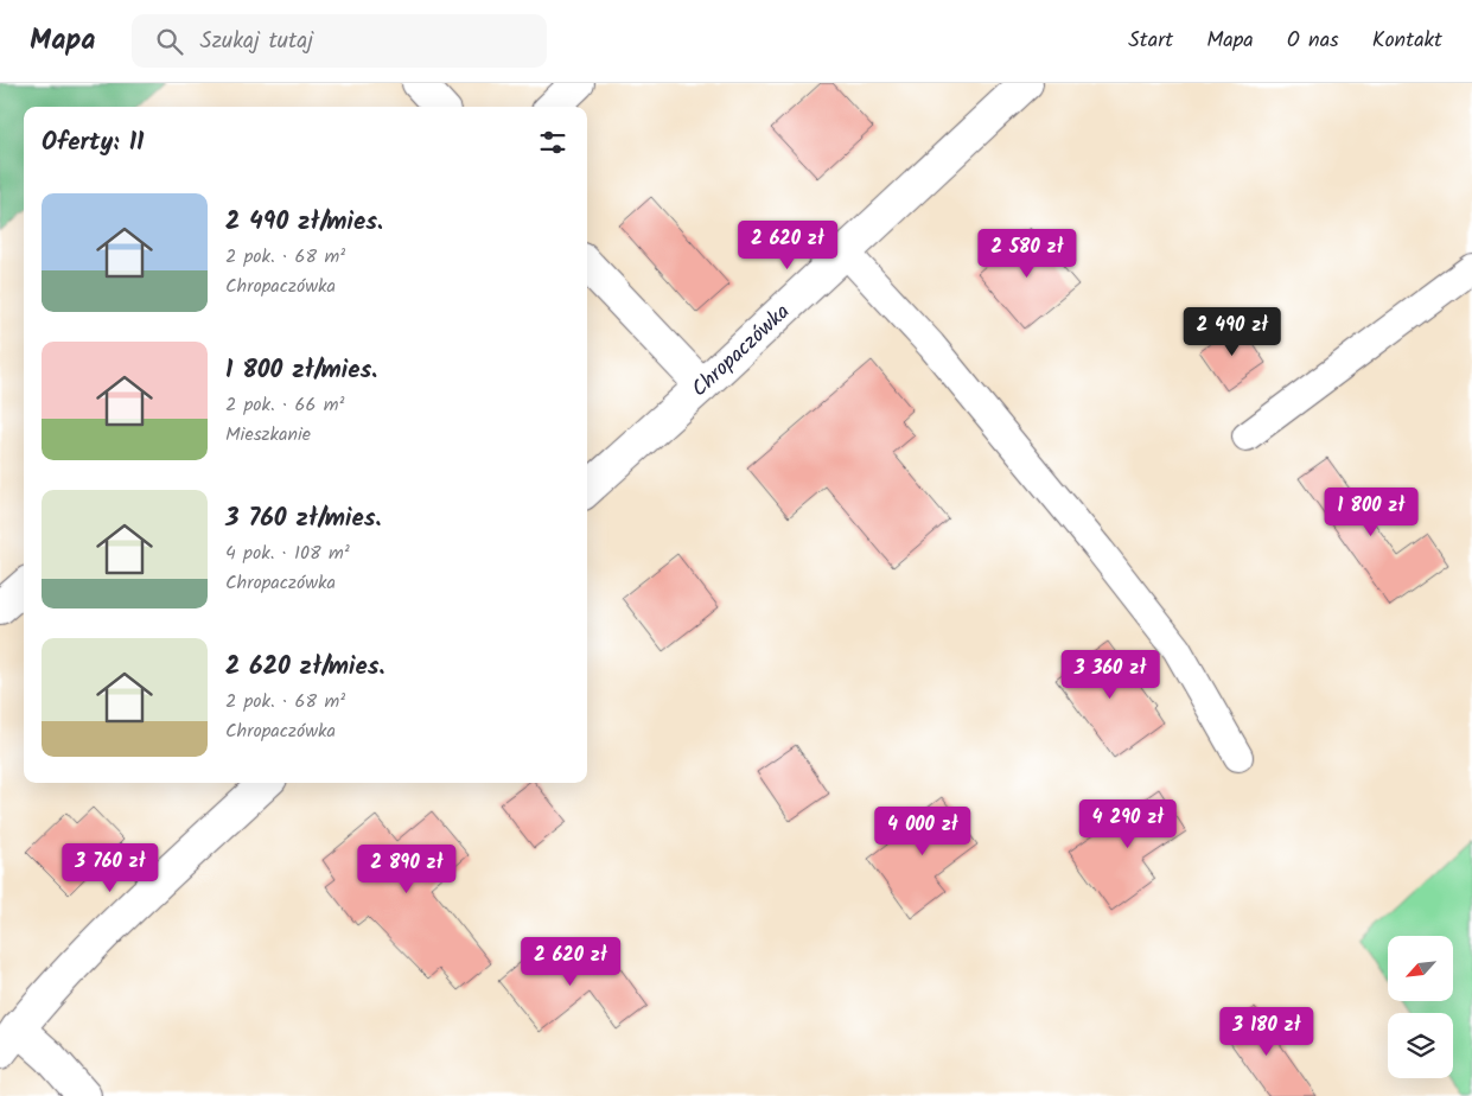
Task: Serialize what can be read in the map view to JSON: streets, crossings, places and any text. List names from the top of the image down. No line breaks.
{"streets":{"street":["Chropaczówka"]},"north":"bottom left","page":{"header":"Mapa","search":"Szukaj tutaj","nav":["Start","Mapa","O nas","Kontakt"],"heading":"Oferty: 11","list":[{"name":"2 490 zł/mies.","note":"2 pok. · 68 m² · Chropaczówka"},{"name":"1 800 zł/mies.","note":"2 pok. · 66 m² · Mieszkanie"},{"name":"3 760 zł/mies.","note":"4 pok. · 108 m² · Chropaczówka"},{"name":"2 620 zł/mies.","note":"2 pok. · 68 m² · Chropaczówka"}],"price":["2 620 zł","2 580 zł","2 490 zł","1 800 zł","3 360 zł","4 290 zł","4 000 zł","3 760 zł","2 890 zł","2 620 zł","3 180 zł"]}}
